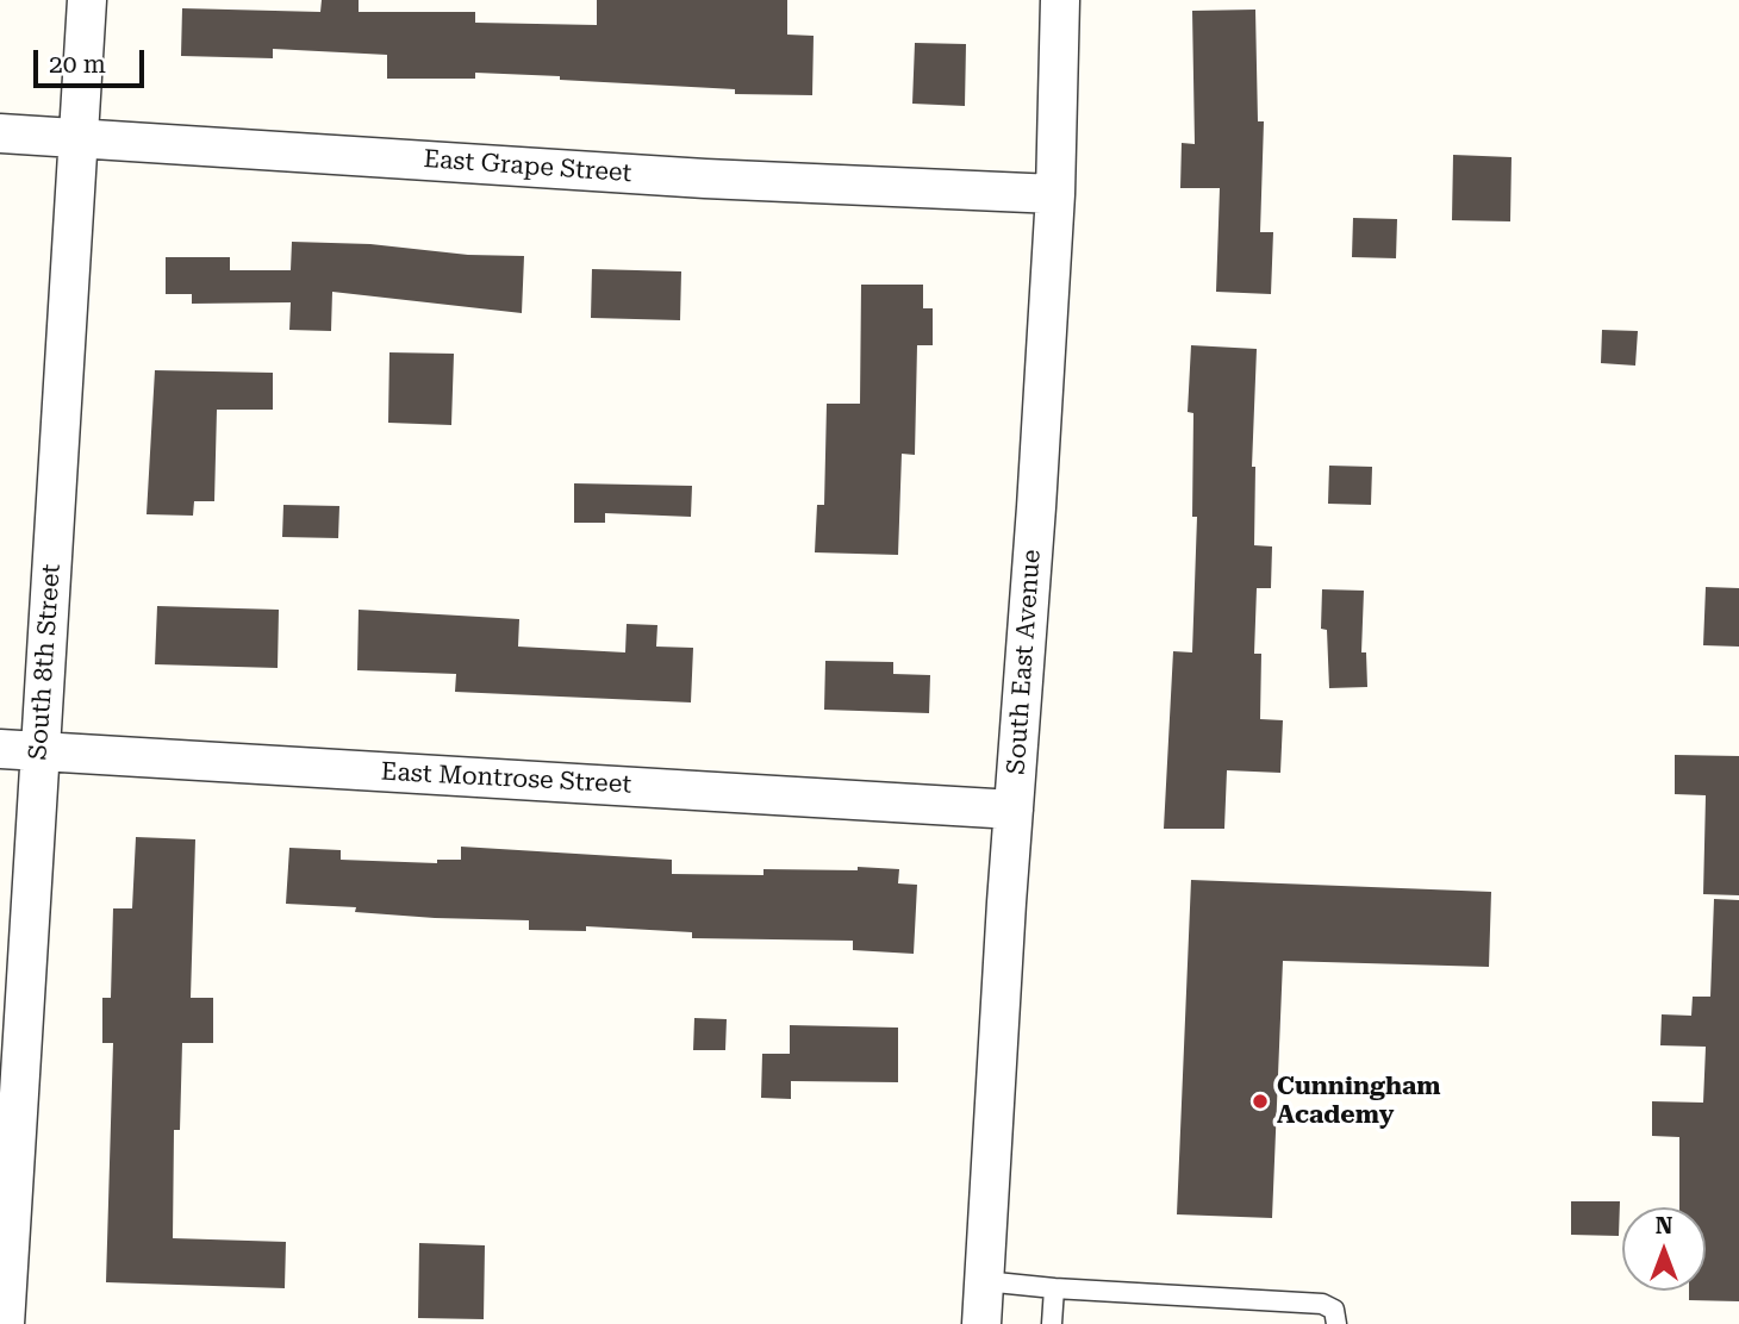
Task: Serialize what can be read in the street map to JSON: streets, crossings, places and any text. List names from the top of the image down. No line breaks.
{"streets":{"street":["East Grape Street","South 8th Street","South East Avenue","East Montrose Street"]},"crossings":[["East Grape Street","South 8th Street"],["East Grape Street","South East Avenue"],["South 8th Street","East Montrose Street"],["South East Avenue","East Montrose Street"]],"places":["Cunningham Academy"],"scale_bar":"20 m","north":"top"}
